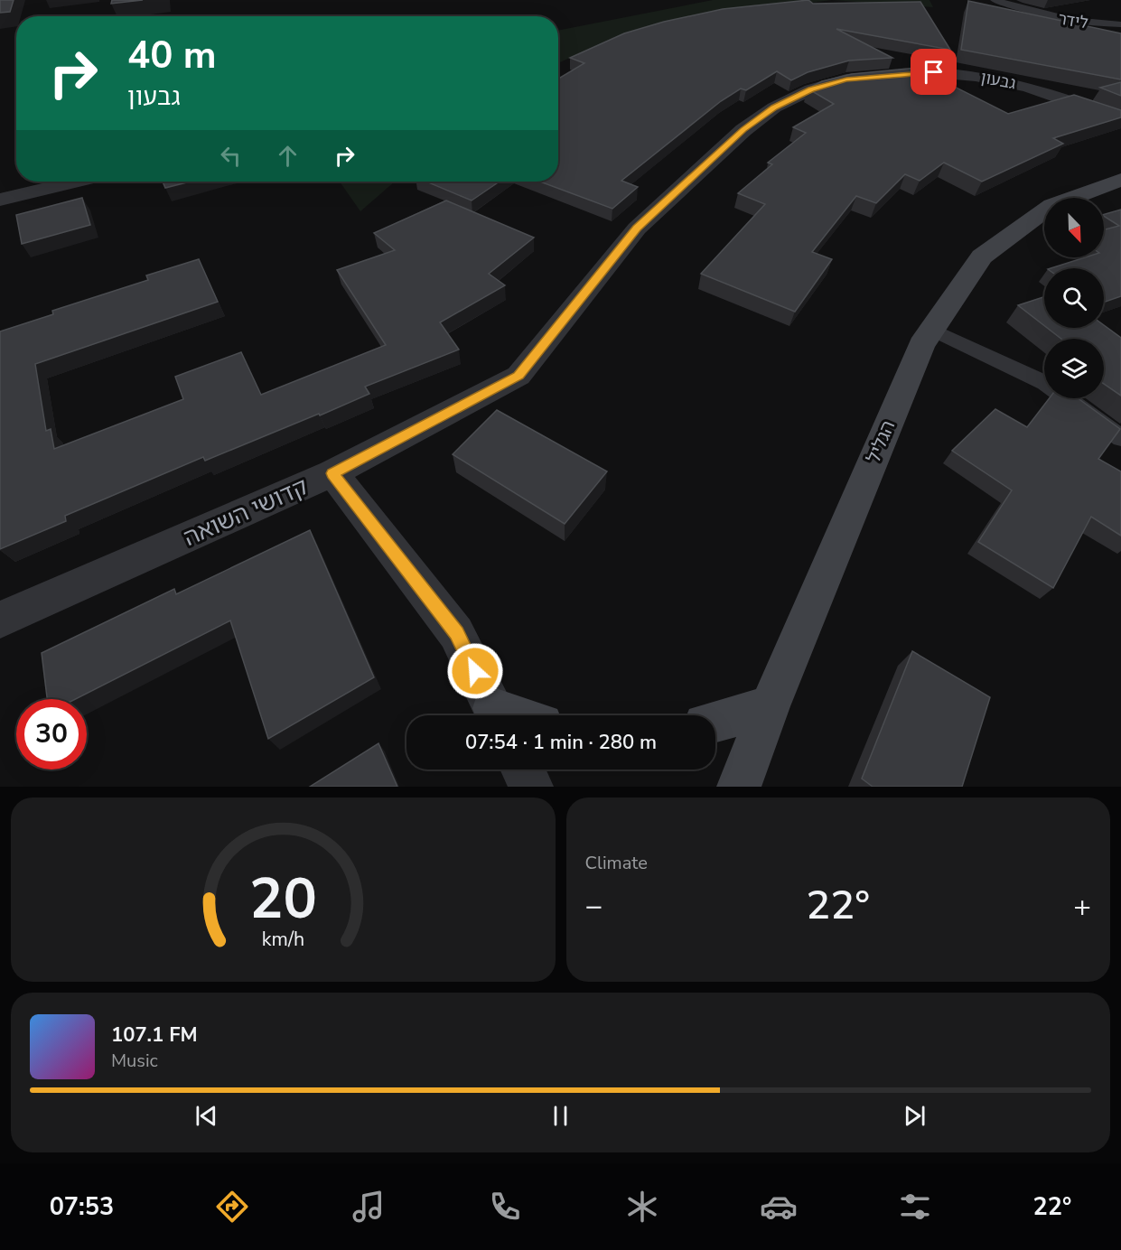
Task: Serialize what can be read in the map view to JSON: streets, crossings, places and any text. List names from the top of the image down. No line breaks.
{"streets":{"street":["גבעון","הגליל","קדושי השואה"],"lane":["לידר"]},"crossings":[["גבעון","קדושי השואה"]],"north":"bottom right","page":{"turn":["40 m","גבעון"],"limit":"30","trip":"07:54 · 1 min · 280 m","tile":"Climate","heat":["−","22°","+"],"song":["107.1 FM","Music"],"tabs":["07:53","22°"],"gauge":["20","km/h"]}}
